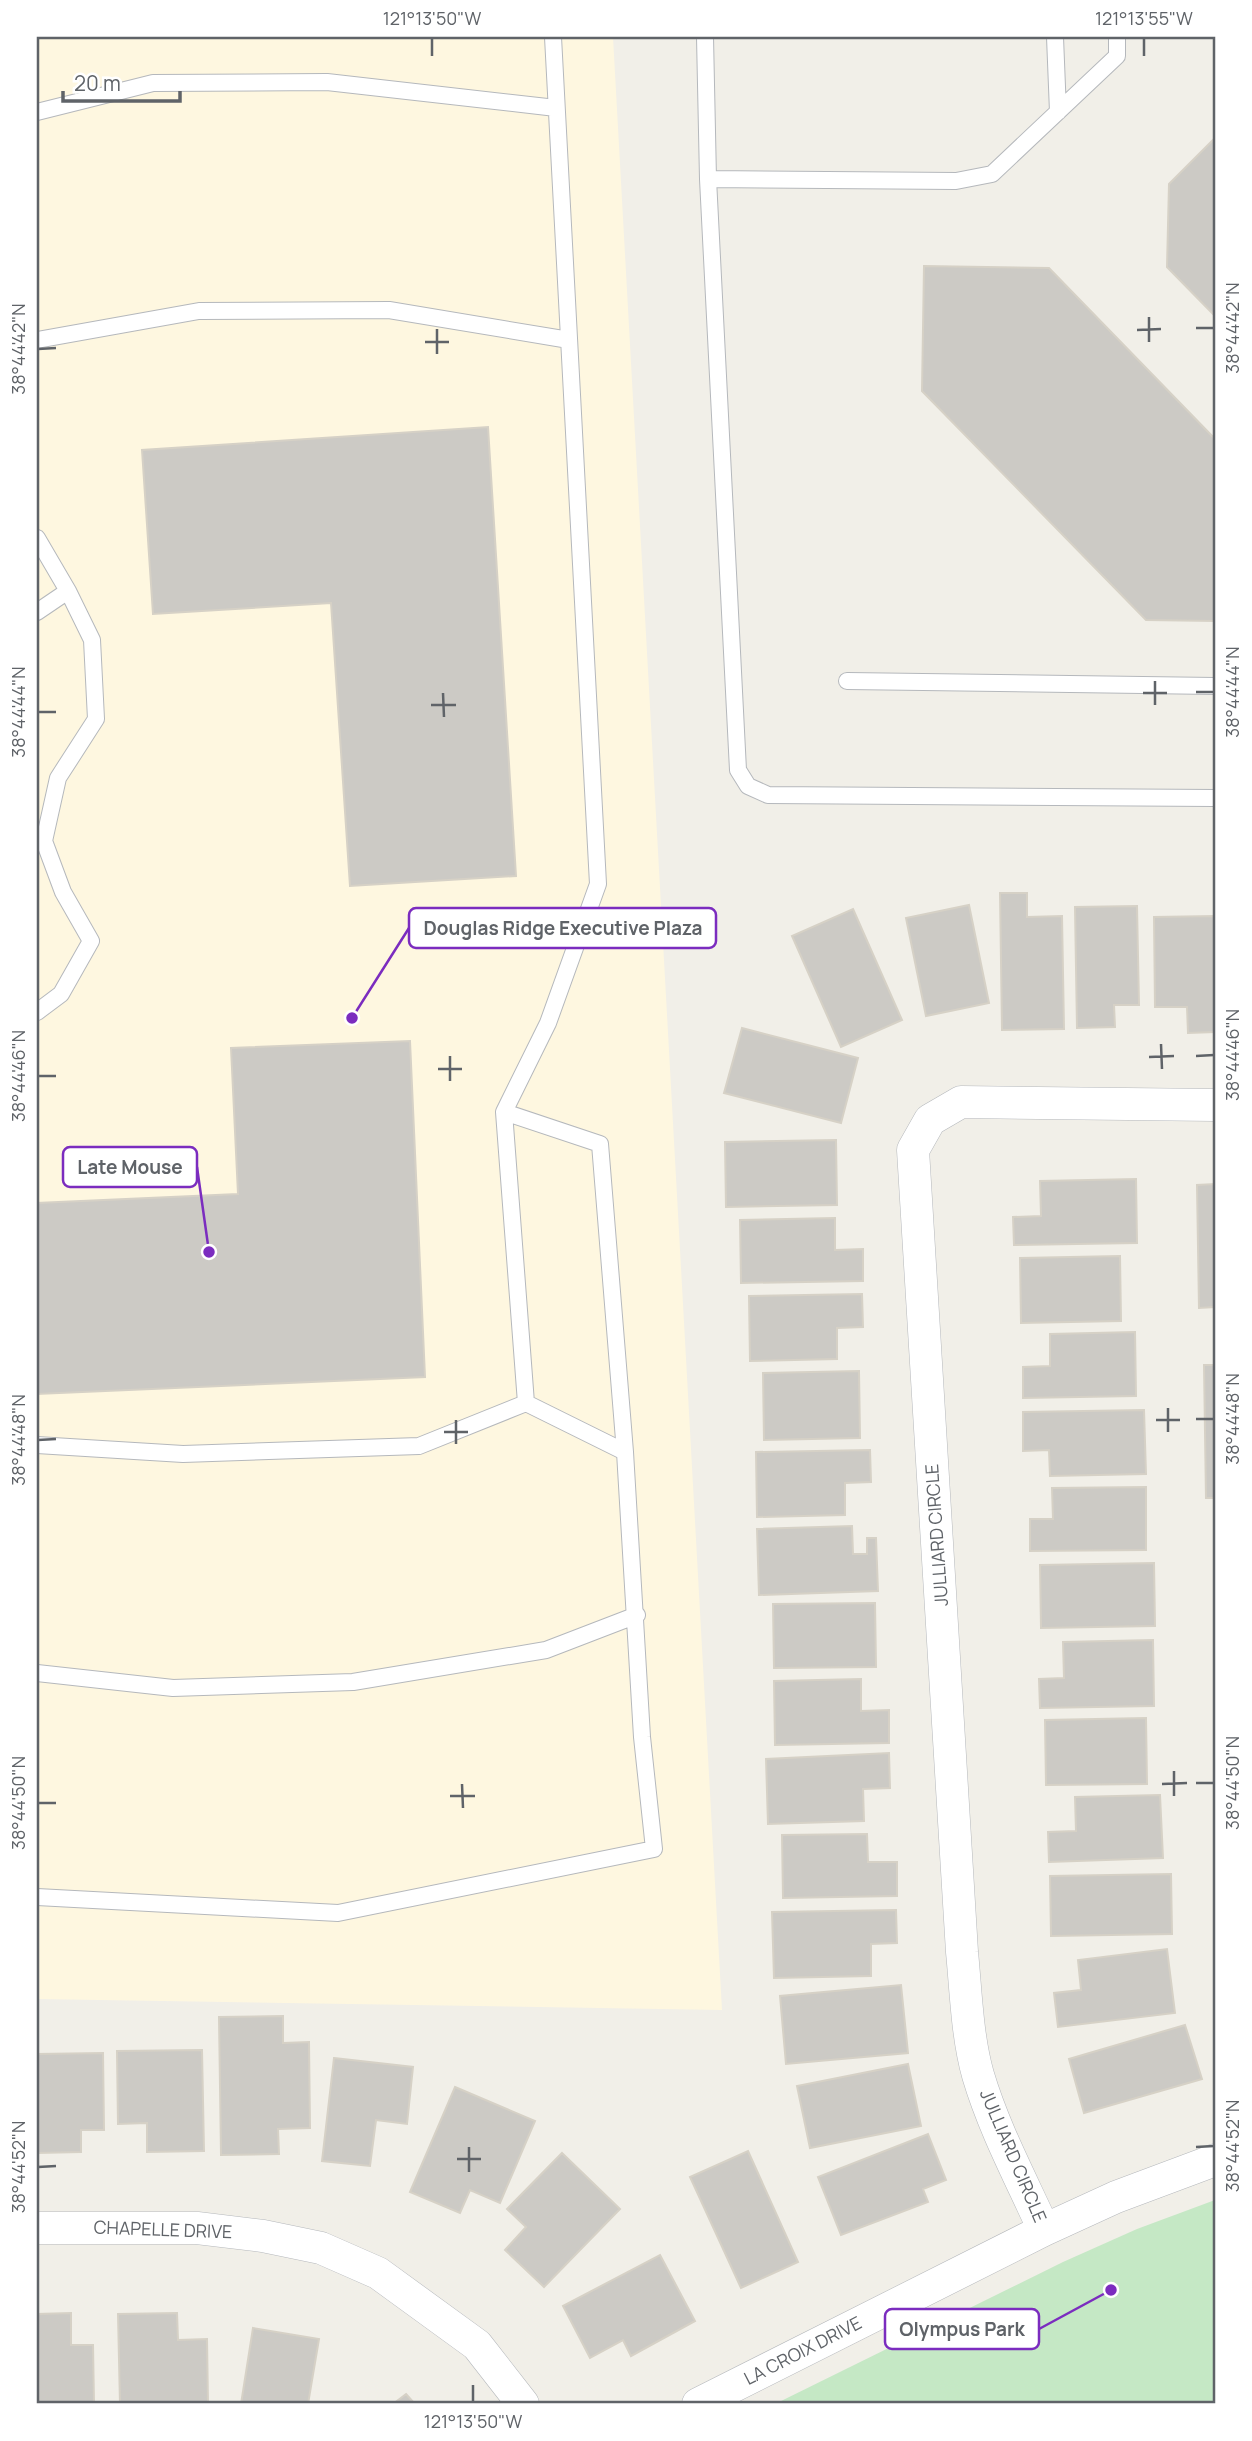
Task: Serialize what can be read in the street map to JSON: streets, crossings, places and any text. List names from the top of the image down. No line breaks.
{"streets":{"street":["JULLIARD CIRCLE","CHAPELLE DRIVE","LA CROIX DRIVE"]},"crossings":[["JULLIARD CIRCLE","LA CROIX DRIVE"]],"places":["Douglas Ridge Executive Plaza","Late Mouse","Olympus Park"],"scale_bar":"20 m","coordinates":["121°13'50\"W","121°13'55\"W","38°44'42\"N","38°44'44\"N","38°44'46\"N","38°44'48\"N","38°44'50\"N","38°44'52\"N"]}
